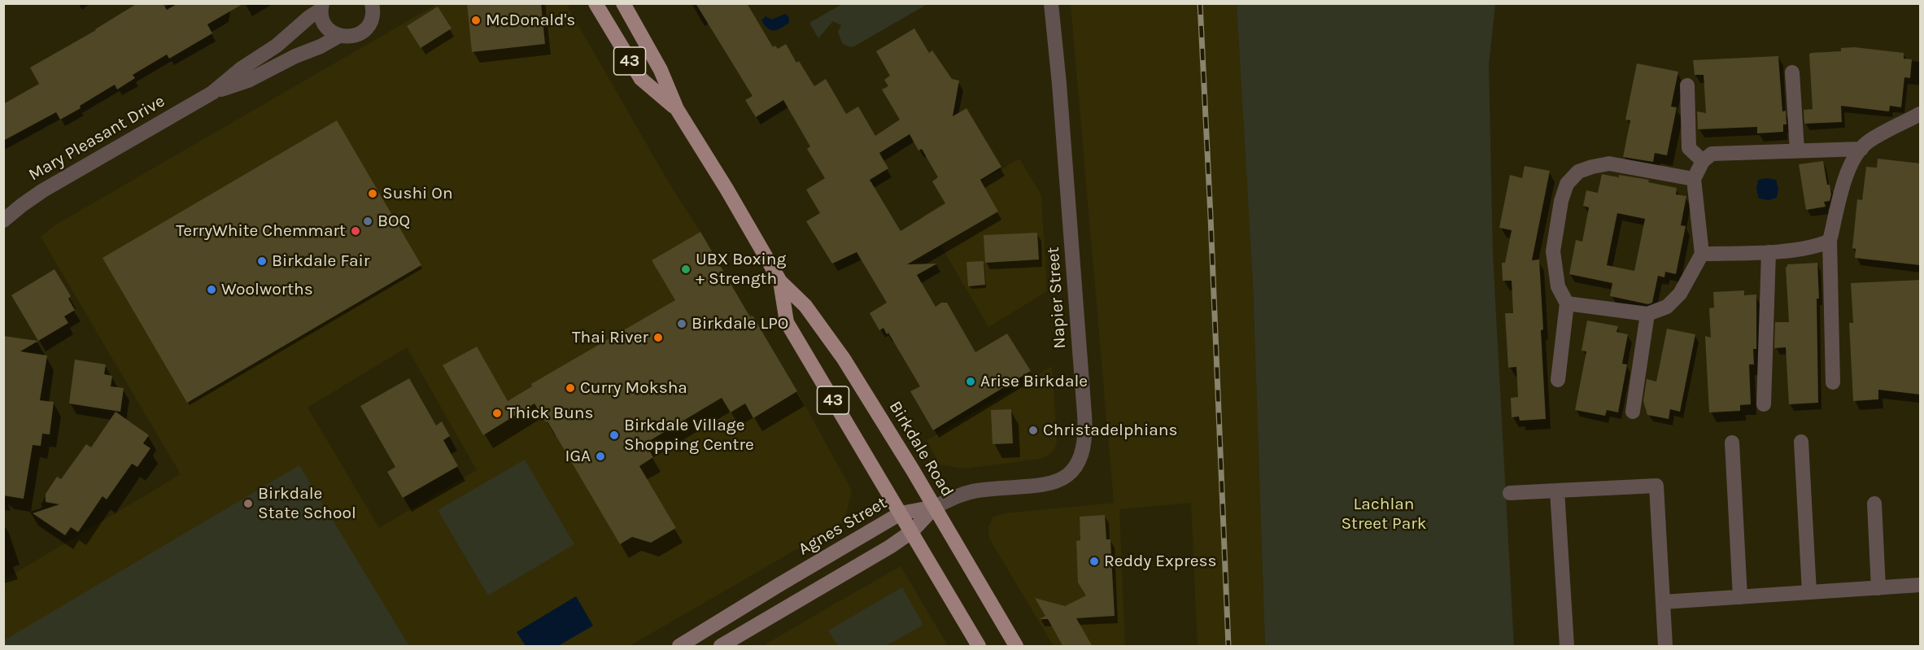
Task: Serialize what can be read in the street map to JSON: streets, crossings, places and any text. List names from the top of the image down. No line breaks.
{"streets":{"main road":["43","Birkdale Road"],"street":["Mary Pleasant Drive","Napier Street","Agnes Street"]},"crossings":[["Napier Street","Birkdale Road"],["Napier Street","Agnes Street"],["Birkdale Road","Agnes Street"]],"parks":["Lachlan Street Park"],"places":["McDonald's","Sushi On","BOQ","TerryWhite Chemmart","Birkdale Fair","UBX Boxing + Strength","Woolworths","Birkdale LPO","Thai River","Arise Birkdale","Curry Moksha","Thick Buns","Christadelphians","Birkdale Village Shopping Centre","IGA","Birkdale State School","Reddy Express"]}
